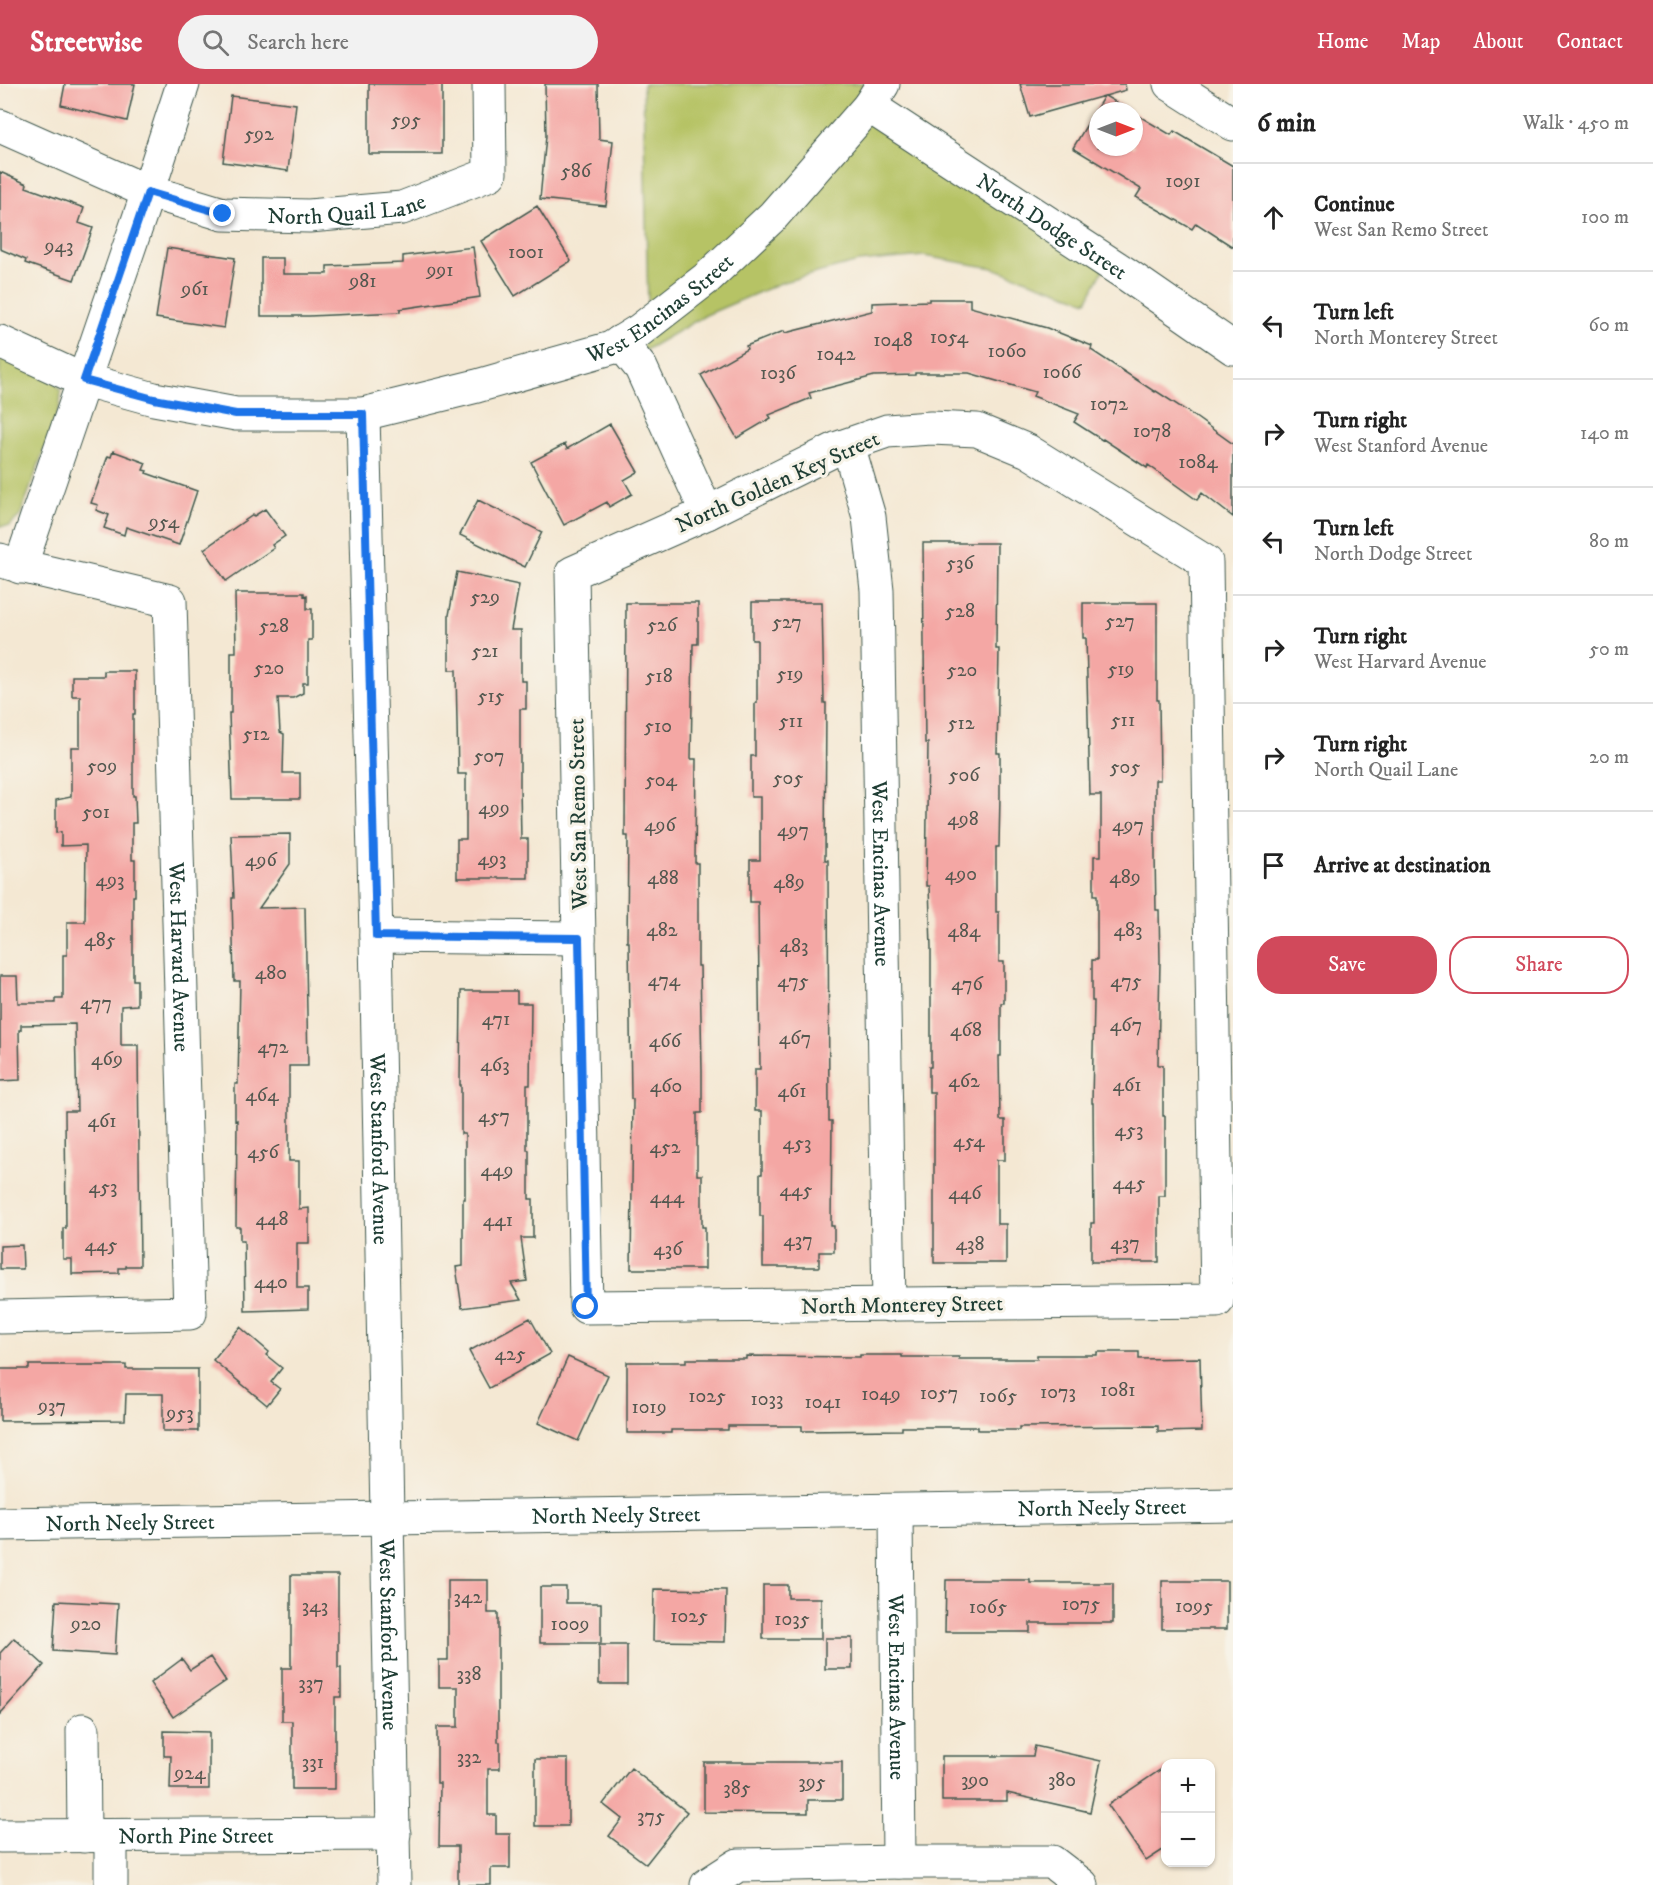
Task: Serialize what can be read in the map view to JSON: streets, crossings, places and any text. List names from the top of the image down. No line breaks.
{"streets":{"street":["North Quail Lane","North Dodge Street","West Encinas Street","North Golden Key Street","West San Remo Street","West Encinas Avenue","West Harvard Avenue","West Stanford Avenue","North Monterey Street","North Neely Street","North Pine Street"]},"crossings":[["North Dodge Street","West Encinas Street"],["West Encinas Street","West Stanford Avenue"],["North Golden Key Street","West San Remo Street"],["North Golden Key Street","West Encinas Avenue"],["North Golden Key Street","North Monterey Street"],["West San Remo Street","North Monterey Street"],["West Encinas Avenue","North Monterey Street"],["West Encinas Avenue","North Neely Street"],["West Stanford Avenue","North Neely Street"],["West Stanford Avenue","North Pine Street"]],"house_numbers":["595","592","586","1091","943","1001","991","981","961","1054","1048","1060","1042","1066","1036","1072","1078","1084","954","536","529","528","527","527","526","528","521","520","519","520","519","518","515","511","511","512","510","512","507","509","505","506","505","504","499","501","498","496","497","497","493","496","490","489","488","493","489","482","483","484","485","483","480","474","475","475","476","477","471","467","468","467","466","472","469","463","462","461","460","461","464","457","461","453","454","453","452","456","449","445","453","445","446","444","448","441","437","437","438","445","436","440","425","1081","1073","1057","1049","1025","1065","1033","1041","937","1019","953","342","1075","343","1095","1065","1025","1035","920","1009","338","337","332","331","924","390","380","395","385","375"],"north":"right","page":{"header":"Streetwise","search":"Search here","nav":["Home","Map","About","Contact"],"heading":["6 min","Walk · 450 m"],"list":[["Continue","West San Remo Street","100 m"],["Turn left","North Monterey Street","60 m"],["Turn right","West Stanford Avenue","140 m"],["Turn left","North Dodge Street","80 m"],["Turn right","West Harvard Avenue","50 m"],["Turn right","North Quail Lane","20 m"],"Arrive at destination"],"buttons":["Save","Share"],"map_buttons":["+","−"]}}
